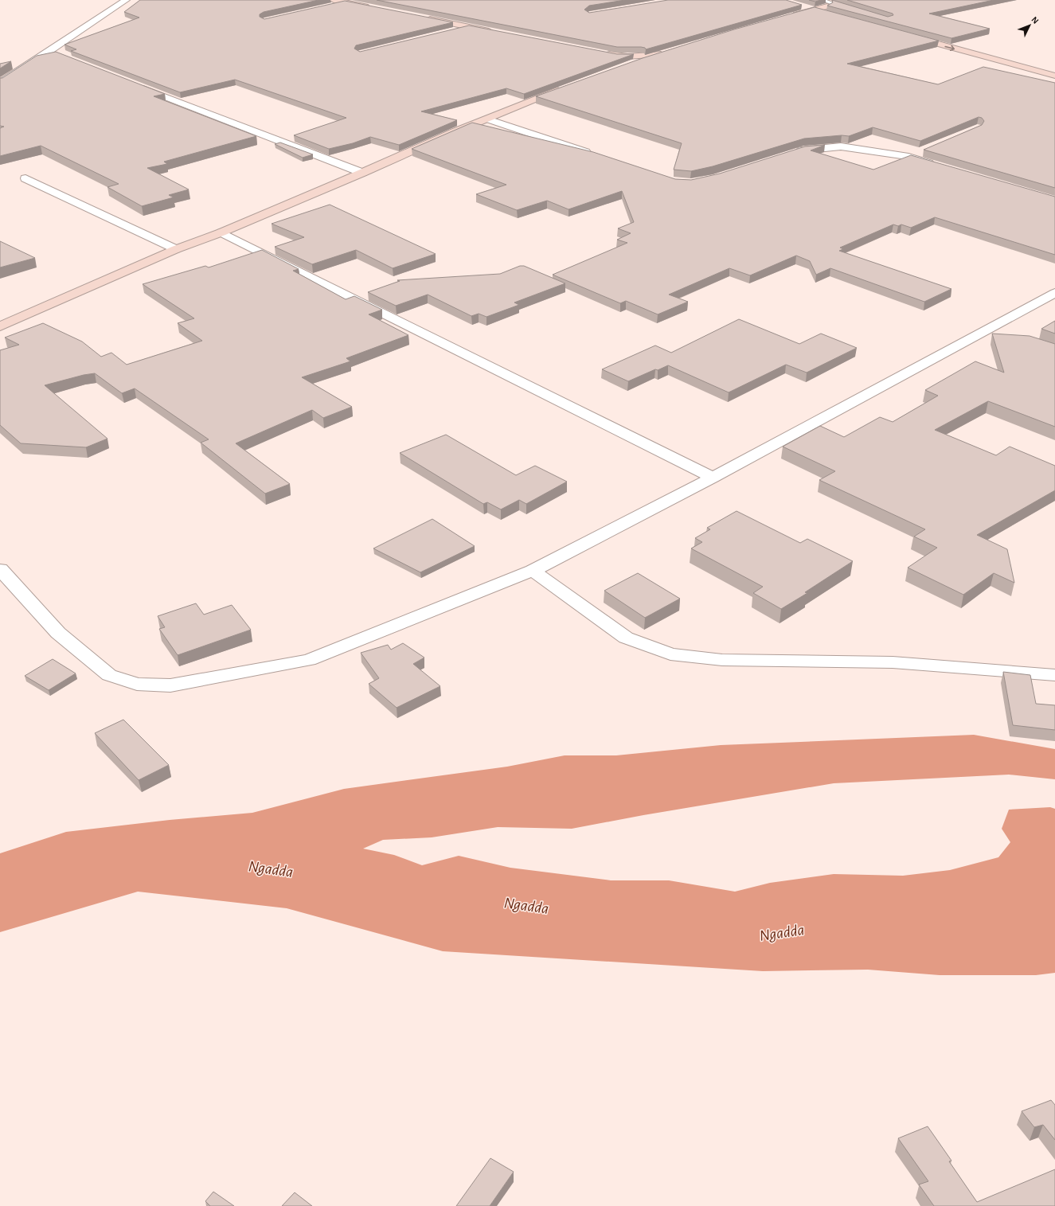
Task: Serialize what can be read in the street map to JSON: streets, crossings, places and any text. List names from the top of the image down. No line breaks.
{"water":["Ngadda"],"north":"top right"}
